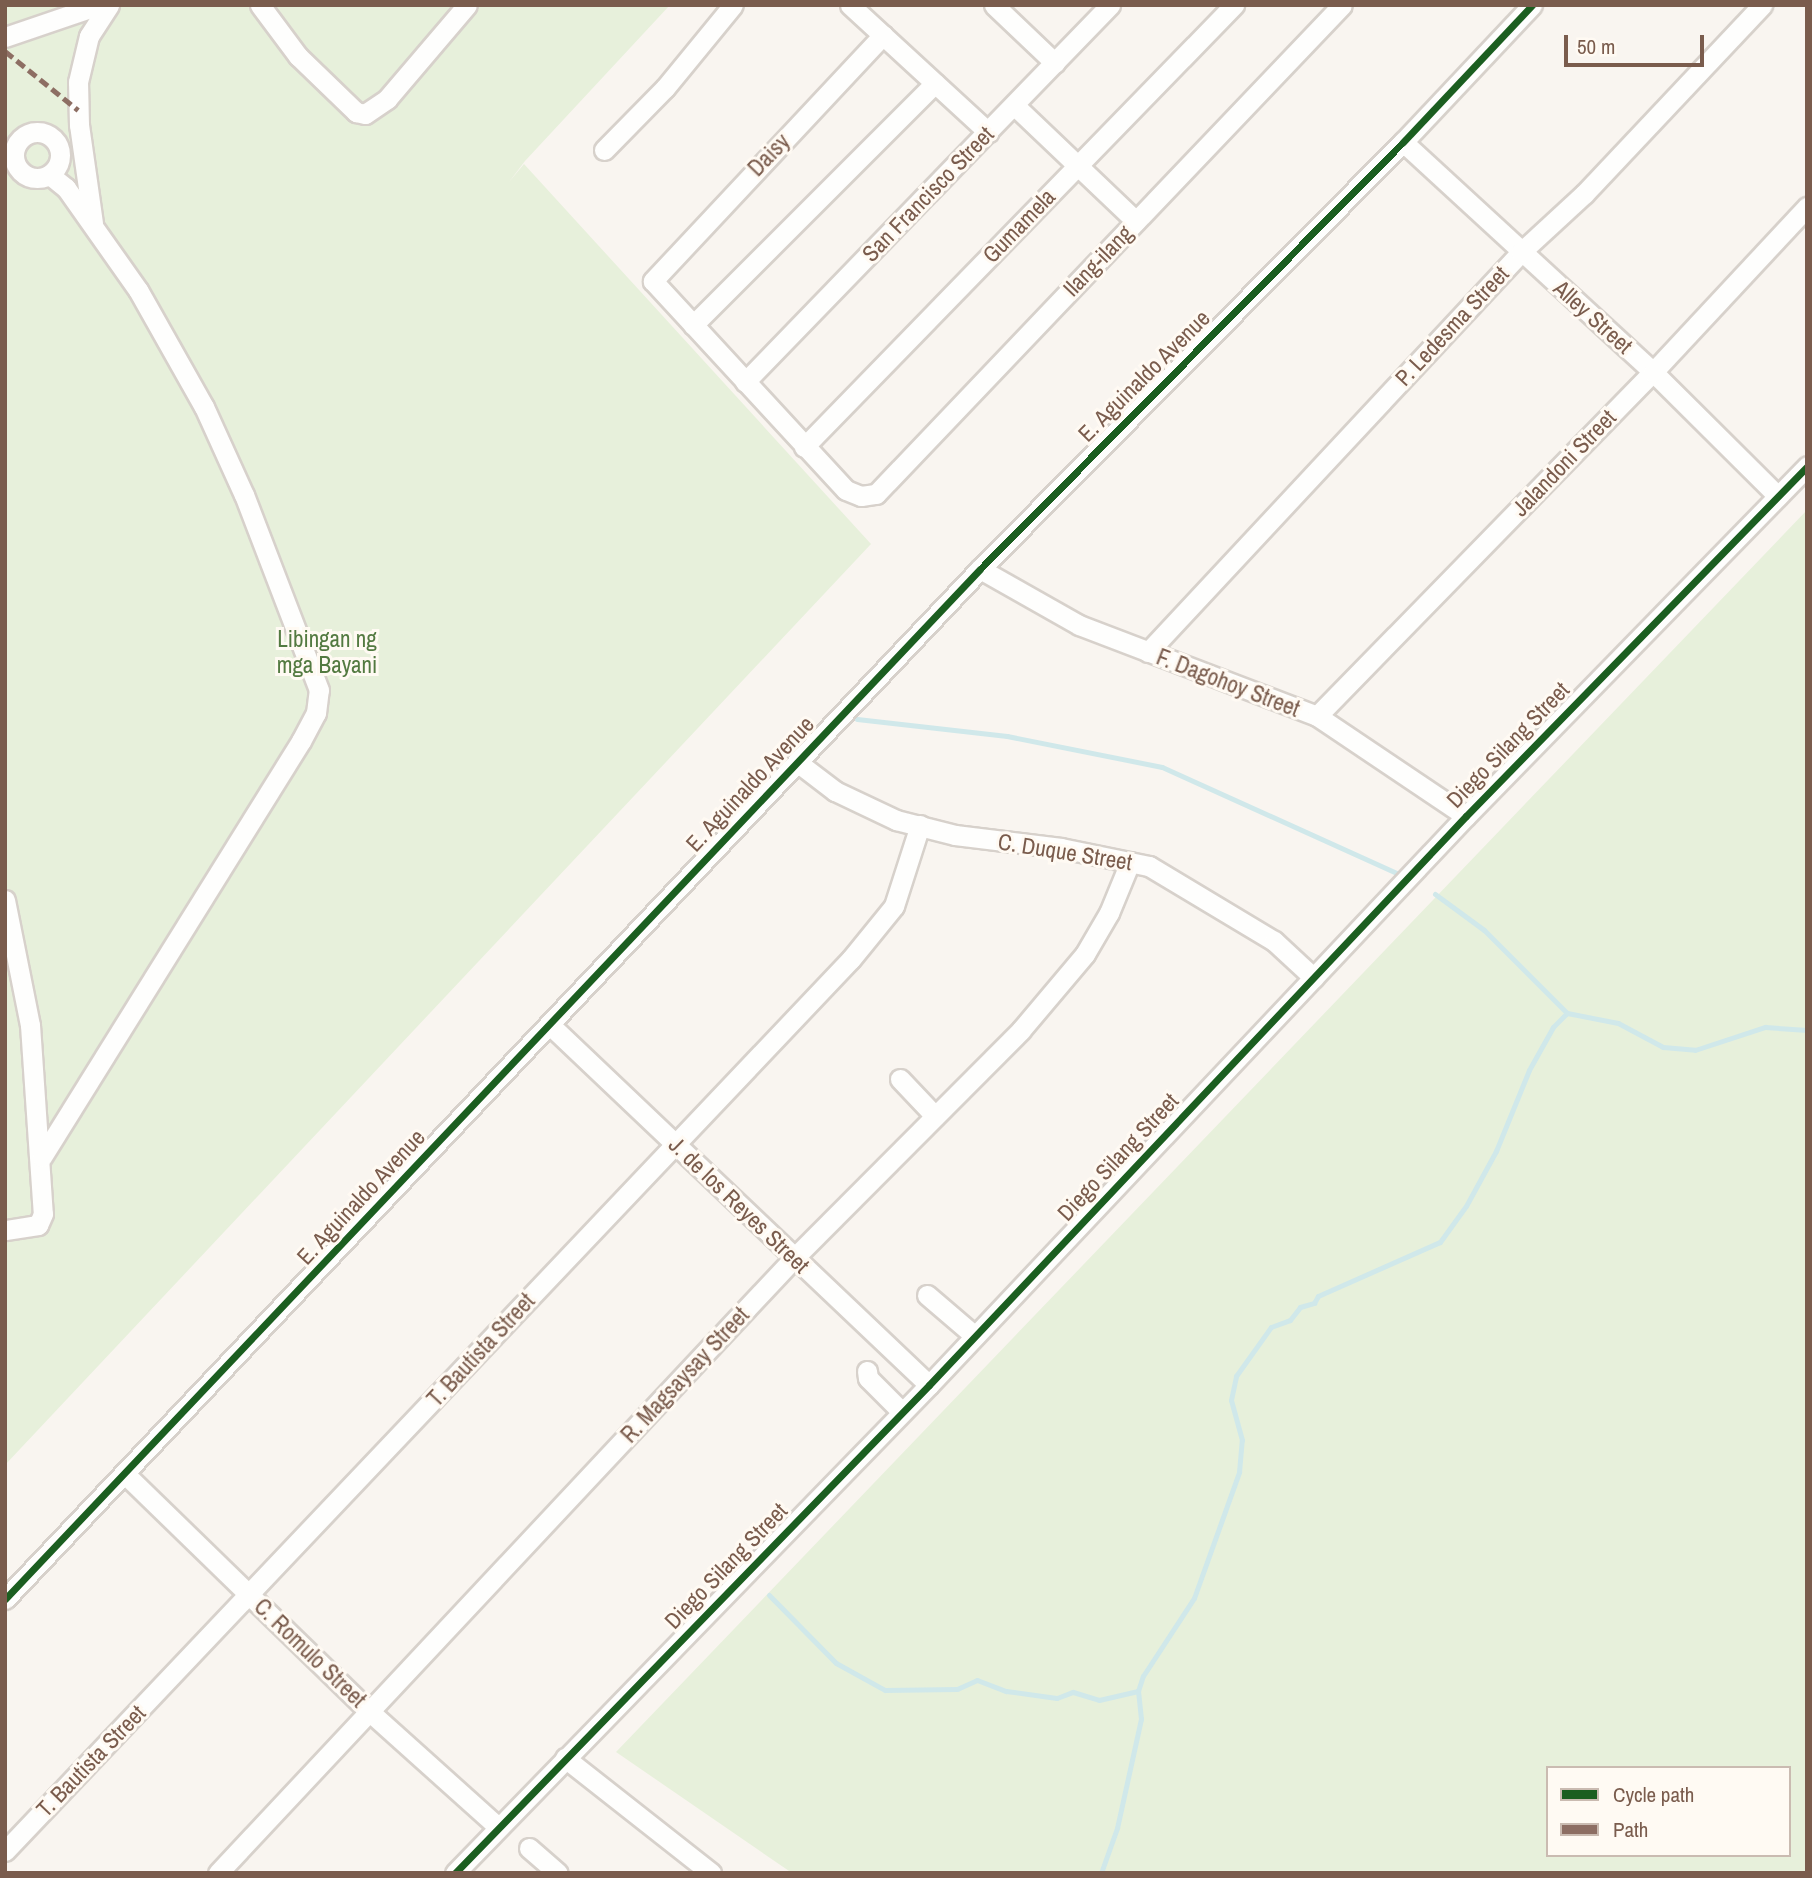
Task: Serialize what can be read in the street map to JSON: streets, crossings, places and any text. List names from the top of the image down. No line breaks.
{"streets":{"street":["Daisy","San Francisco Street","Gumamela","Ilang-ilang","Alley Street","P. Ledesma Street","E. Aguinaldo Avenue","Jalandoni Street","F. Dagohoy Street","Diego Silang Street","C. Duque Street","J. de los Reyes Street","T. Bautista Street","R. Magsaysay Street","C. Romulo Street"]},"crossings":[["Gumamela","Ilang-ilang"],["Alley Street","P. Ledesma Street"],["Alley Street","E. Aguinaldo Avenue"],["Alley Street","Jalandoni Street"],["Alley Street","Diego Silang Street"],["P. Ledesma Street","F. Dagohoy Street"],["E. Aguinaldo Avenue","F. Dagohoy Street"],["E. Aguinaldo Avenue","C. Duque Street"],["E. Aguinaldo Avenue","J. de los Reyes Street"],["E. Aguinaldo Avenue","C. Romulo Street"],["Jalandoni Street","F. Dagohoy Street"],["F. Dagohoy Street","Diego Silang Street"],["Diego Silang Street","C. Duque Street"],["Diego Silang Street","J. de los Reyes Street"],["Diego Silang Street","C. Romulo Street"],["C. Duque Street","T. Bautista Street"],["C. Duque Street","R. Magsaysay Street"],["J. de los Reyes Street","T. Bautista Street"],["J. de los Reyes Street","R. Magsaysay Street"],["T. Bautista Street","C. Romulo Street"],["R. Magsaysay Street","C. Romulo Street"]],"parks":["Libingan ng mga Bayani"],"legend":["Cycle path","Path"],"scale_bar":"50 m"}
